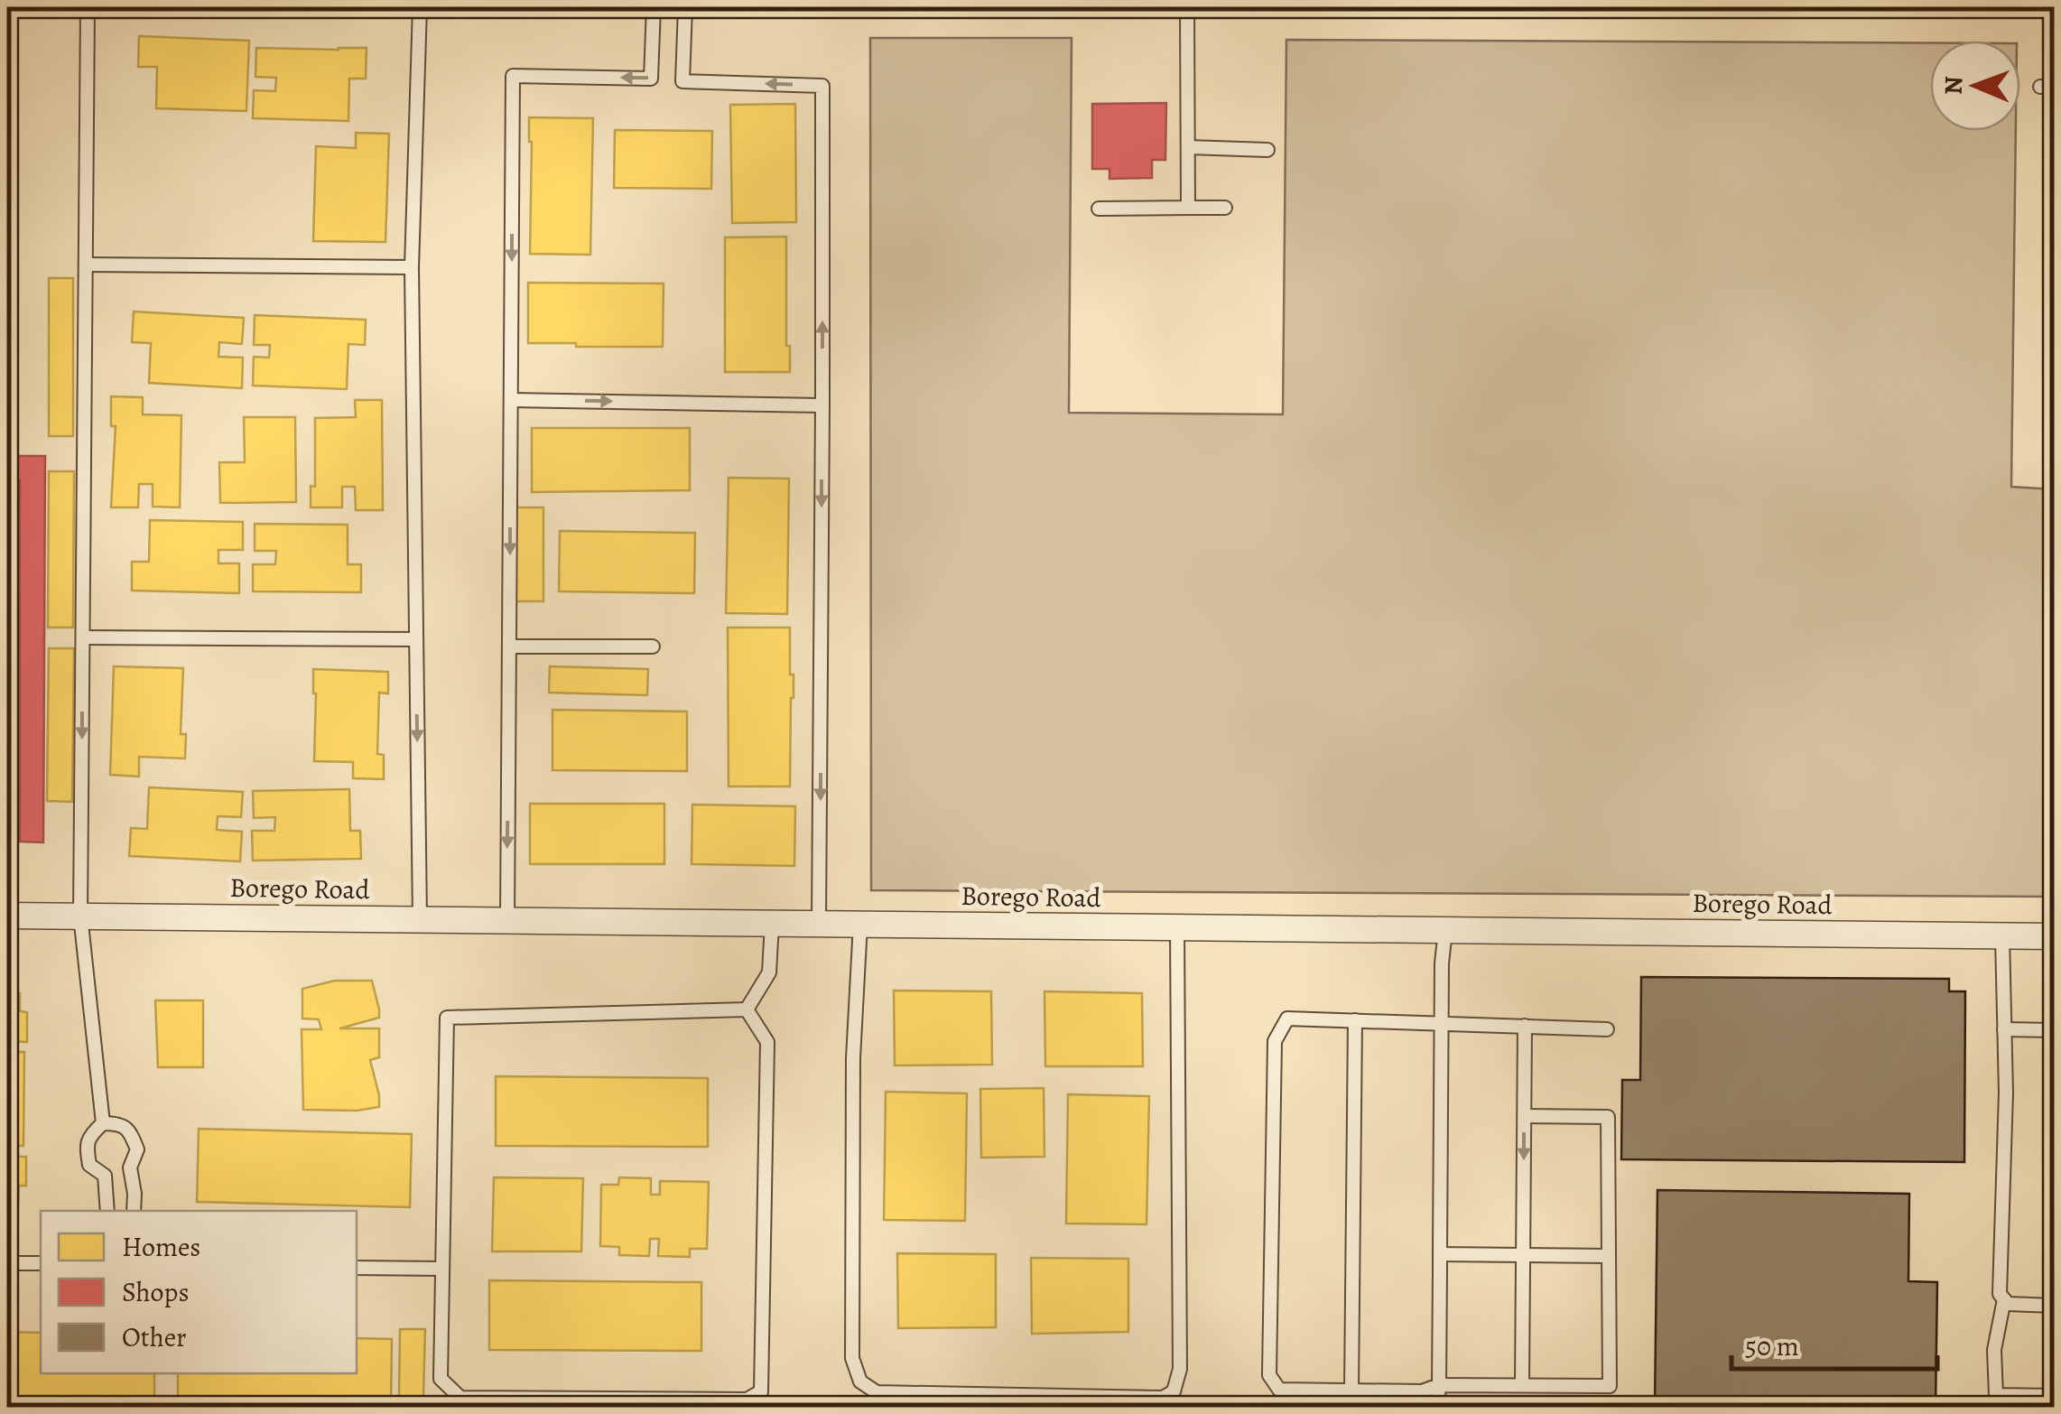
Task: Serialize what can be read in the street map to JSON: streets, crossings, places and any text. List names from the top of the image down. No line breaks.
{"streets":{"street":["Borego Road"]},"legend":["Homes","Shops","Other"],"scale_bar":"50 m","north":"left"}
